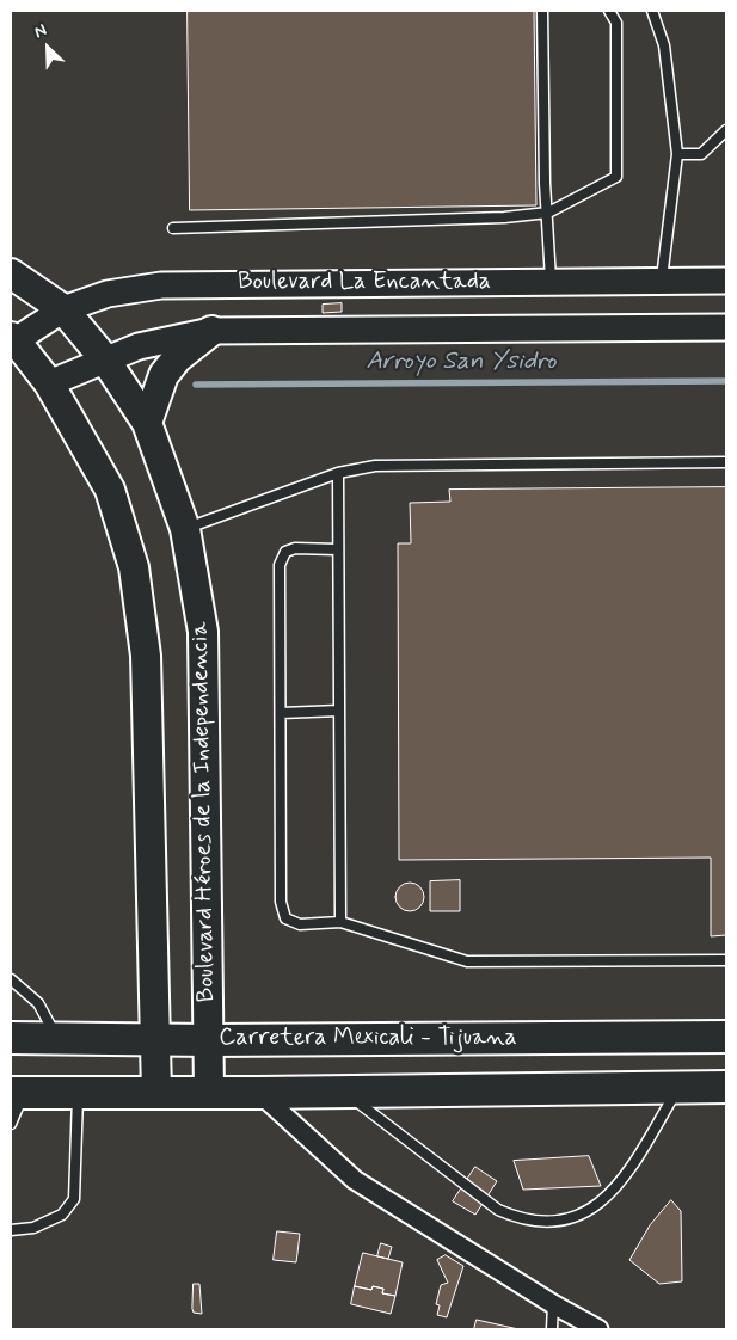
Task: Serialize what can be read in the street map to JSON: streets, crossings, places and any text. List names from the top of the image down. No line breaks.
{"streets":{"highway":["Carretera Mexicali - Tijuana"],"main road":["Boulevard La Encantada","Boulevard Héroes de la Independencia"]},"crossings":[["Boulevard La Encantada","Boulevard Héroes de la Independencia"],["Boulevard Héroes de la Independencia","Carretera Mexicali - Tijuana"]],"water":["Arroyo San Ysidro"],"north":"top left"}
